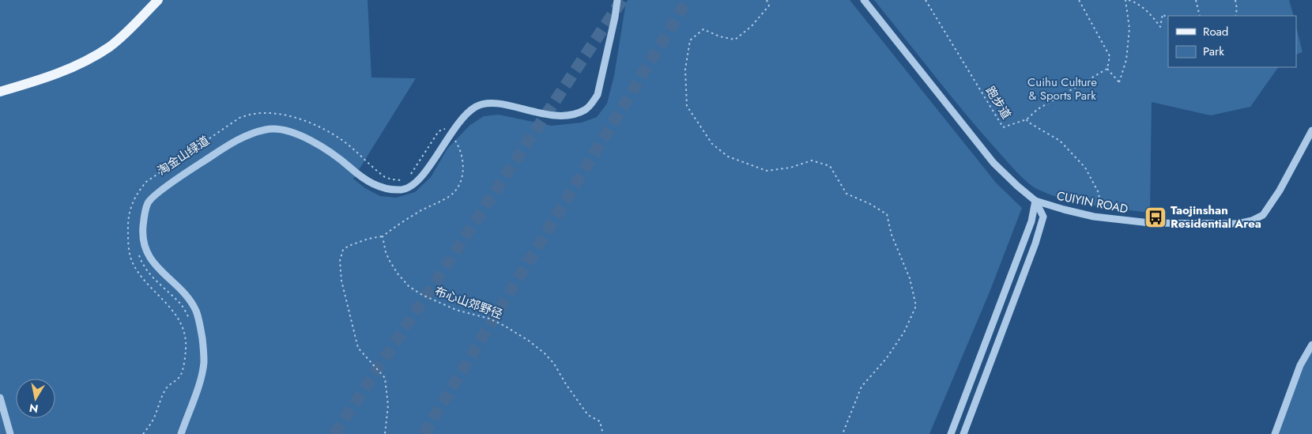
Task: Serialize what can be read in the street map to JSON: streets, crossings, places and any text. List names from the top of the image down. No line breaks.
{"streets":{"street":["CUIYIN ROAD"],"path":["跑步道","布心山郊野径"]},"parks":["Cuihu Culture & Sports Park"],"places":{"bus stop":["Taojinshan Residential Area"]},"legend":["Road","Park"],"north":"bottom"}
